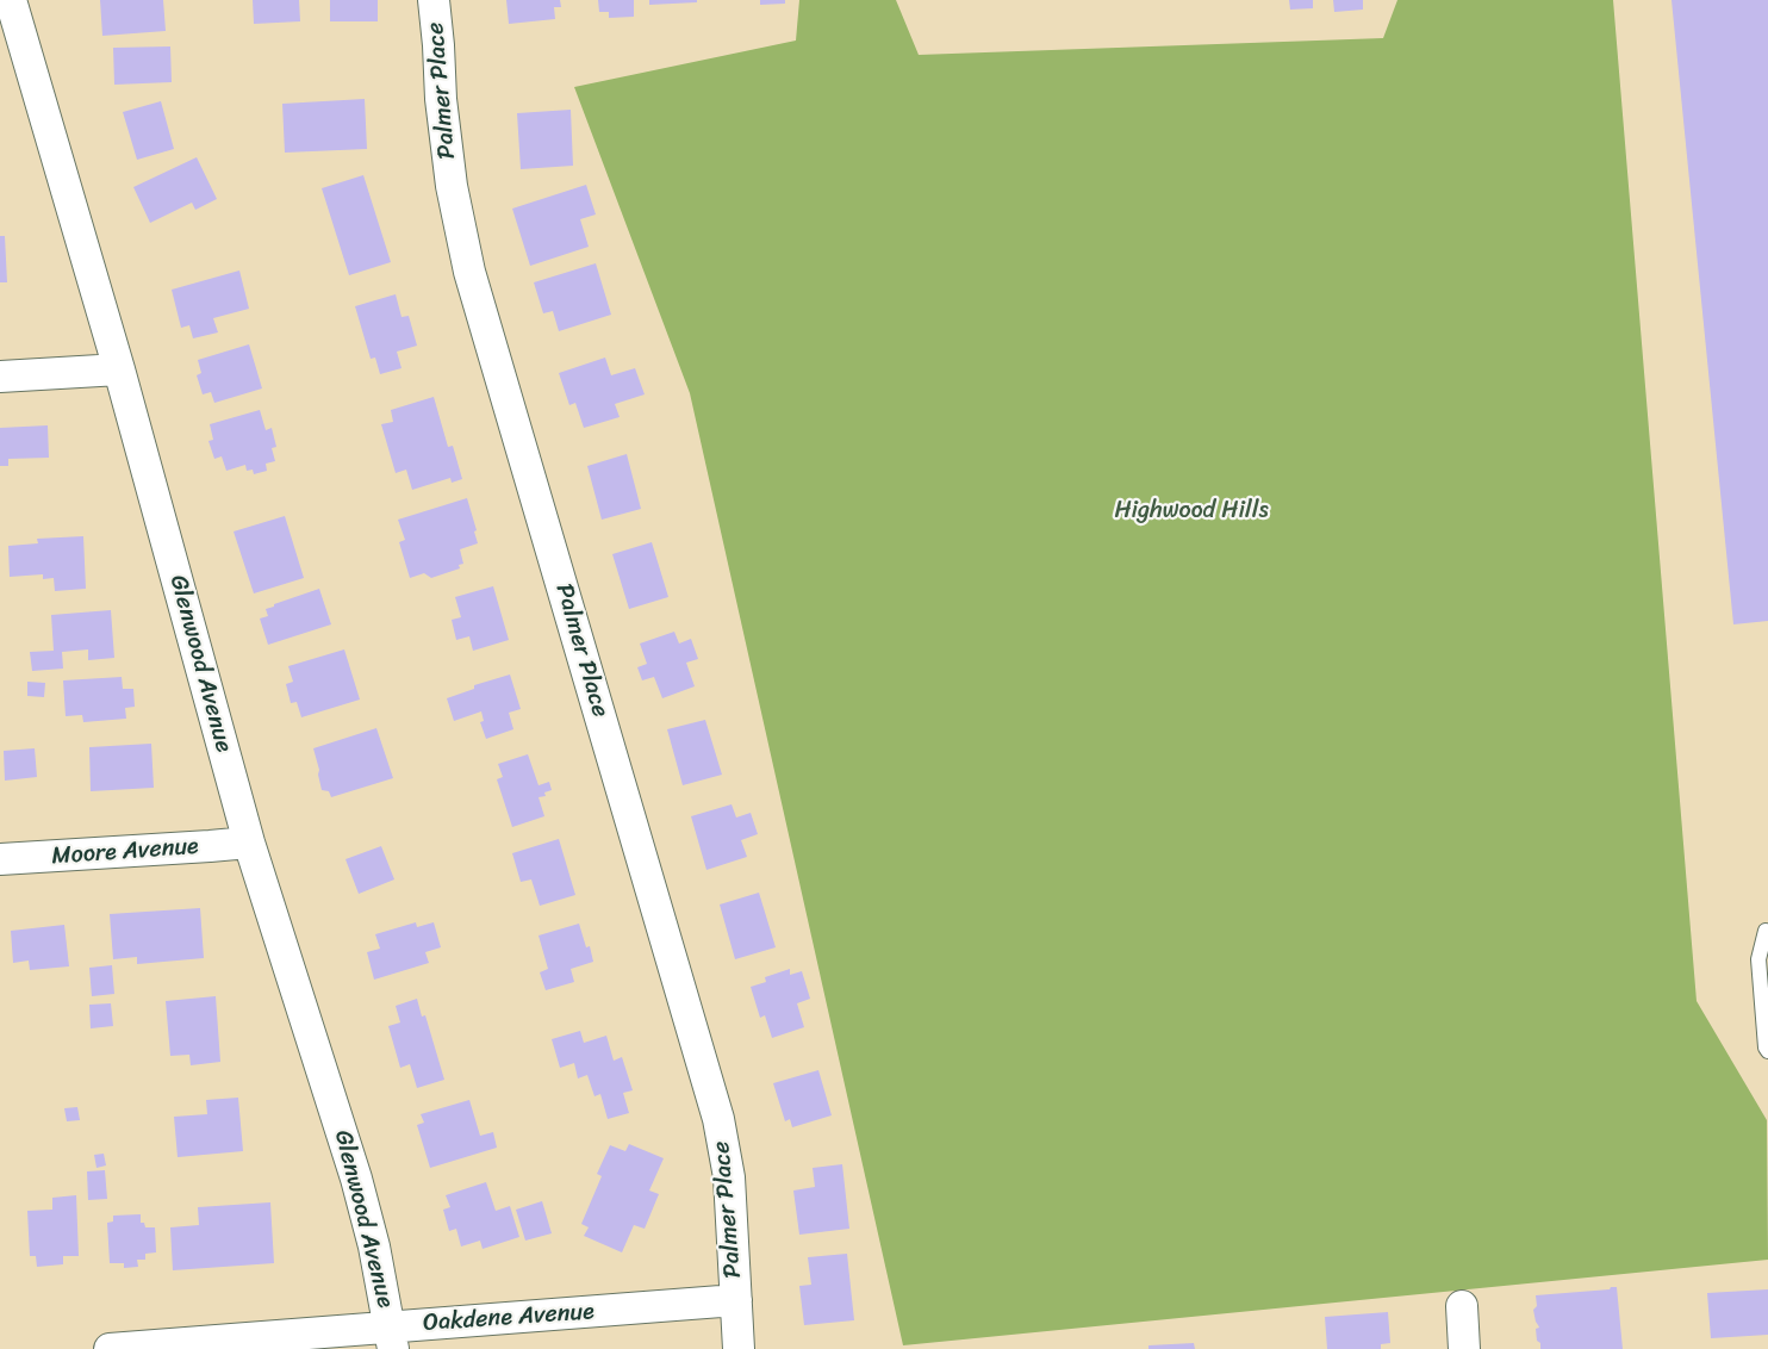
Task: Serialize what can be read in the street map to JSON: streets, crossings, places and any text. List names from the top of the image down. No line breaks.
{"streets":{"street":["Palmer Place","Glenwood Avenue","Moore Avenue","Oakdene Avenue"]},"crossings":[["Palmer Place","Oakdene Avenue"],["Glenwood Avenue","Moore Avenue"],["Glenwood Avenue","Oakdene Avenue"]],"parks":["Highwood Hills"]}
